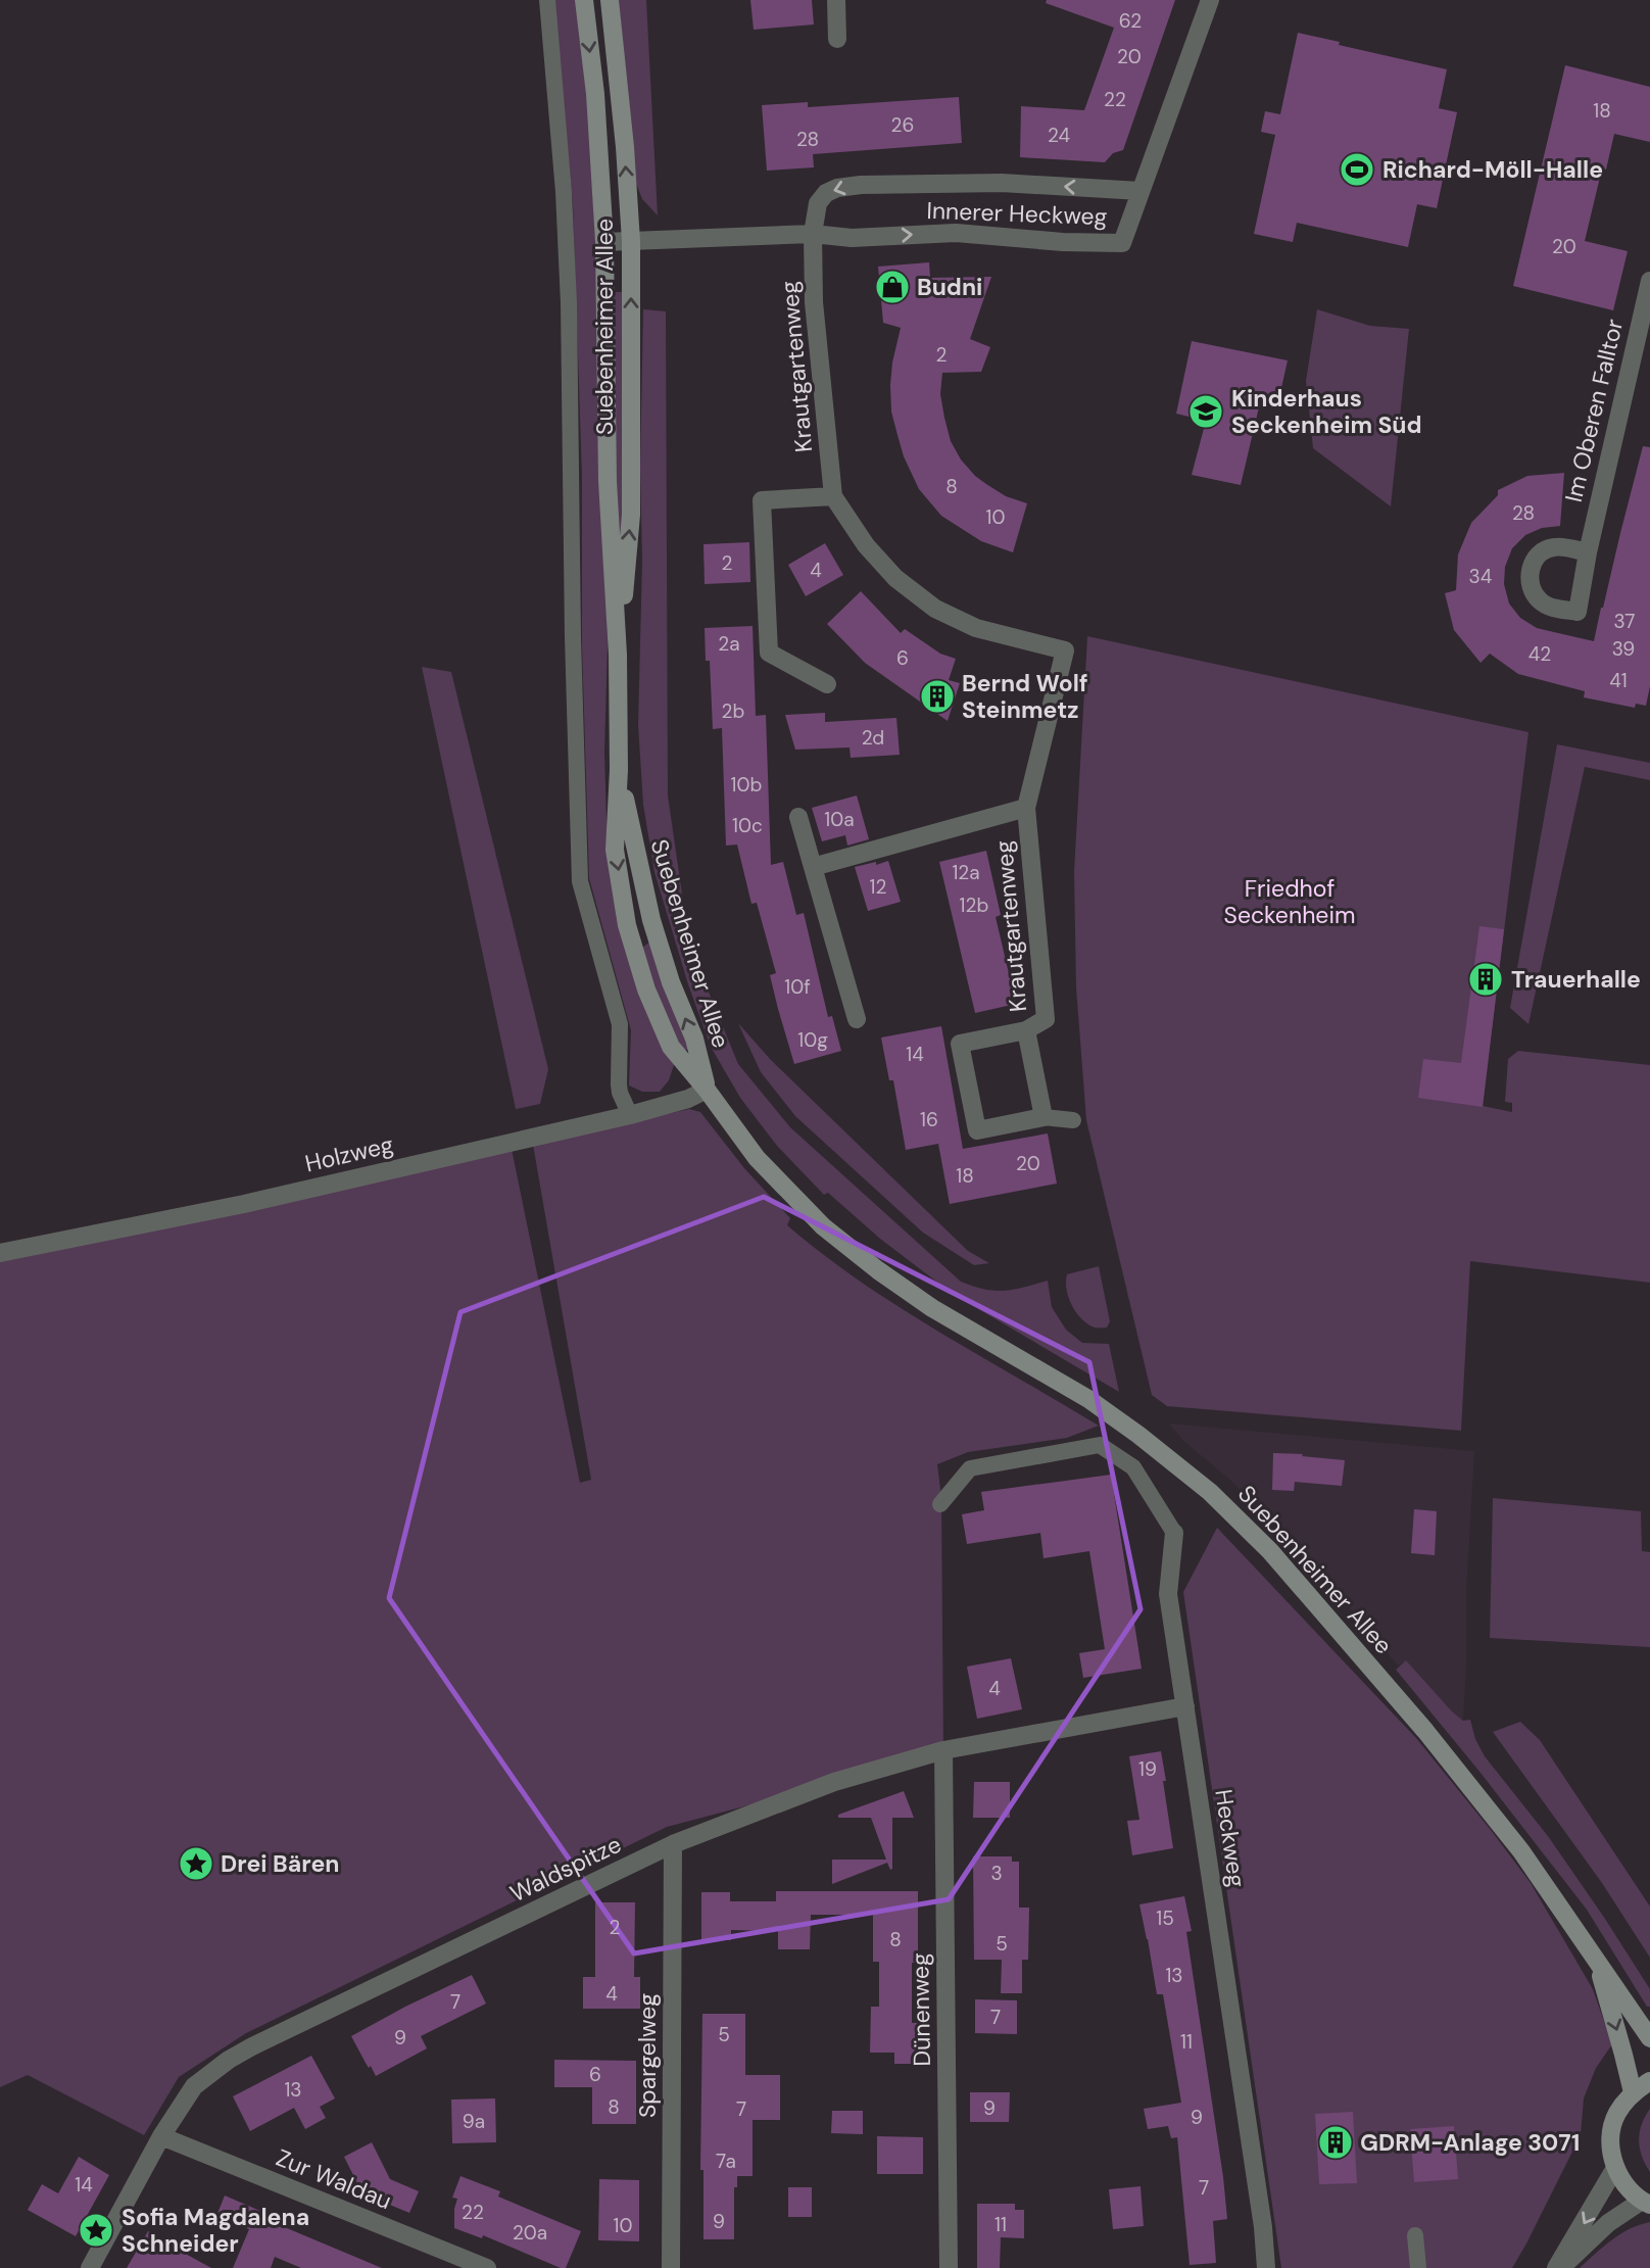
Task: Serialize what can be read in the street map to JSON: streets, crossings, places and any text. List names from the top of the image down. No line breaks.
{"streets":{"main road":["Suebenheimer Allee"],"street":["Innerer Heckweg","Krautgartenweg","Im Oberen Falltor","Holzweg","Heckweg","Waldspitze","Dünenweg","Spargelweg","Zur Waldau"]},"crossings":[["Innerer Heckweg","Suebenheimer Allee"],["Innerer Heckweg","Krautgartenweg"],["Suebenheimer Allee","Holzweg"],["Heckweg","Waldspitze"],["Waldspitze","Dünenweg"],["Waldspitze","Spargelweg"],["Waldspitze","Zur Waldau"]],"parks":["Friedhof Seckenheim"],"places":{"sports":["Richard-Möll-Halle"],"shop":["Budni"],"school or university":["Kinderhaus Seckenheim Süd"],"building":["Bernd Wolf Steinmetz","Trauerhalle","GDRM-Anlage 3071"],"place":["Drei Bären","Sofia Magdalena Schneider"]},"house_numbers":["62","20","22","18","26","24","28","20","2","8","28","10","2","4","34","37","2a","39","42","6","41","2b","2d","10b","10a","10c","12a","12","12b","10f","10g","14","16","20","18","4","19","3","15","2","8","5","13","4","7","7","5","9","11","6","13","8","9","7","9","9a","7a","14","7","22","9","11","10","20a"]}
